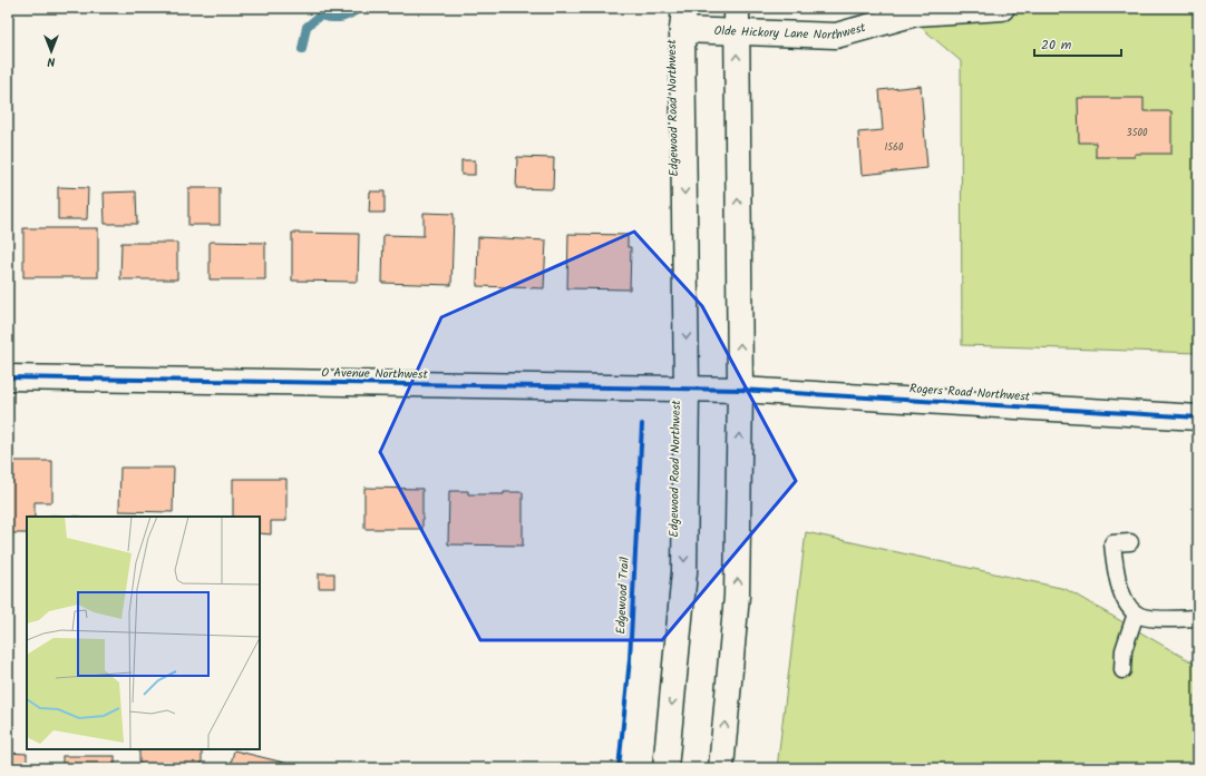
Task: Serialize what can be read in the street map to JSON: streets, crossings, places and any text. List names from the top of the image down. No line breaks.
{"streets":{"street":["Olde Hickory Lane Northwest","Edgewood Road Northwest","O Avenue Northwest","Rogers Road Northwest"],"cycle path":["Edgewood Trail"]},"crossings":[["Olde Hickory Lane Northwest","Edgewood Road Northwest"],["Edgewood Road Northwest","O Avenue Northwest"],["O Avenue Northwest","Rogers Road Northwest"]],"house_numbers":["3500","1560"],"scale_bar":"20 m","north":"bottom"}
